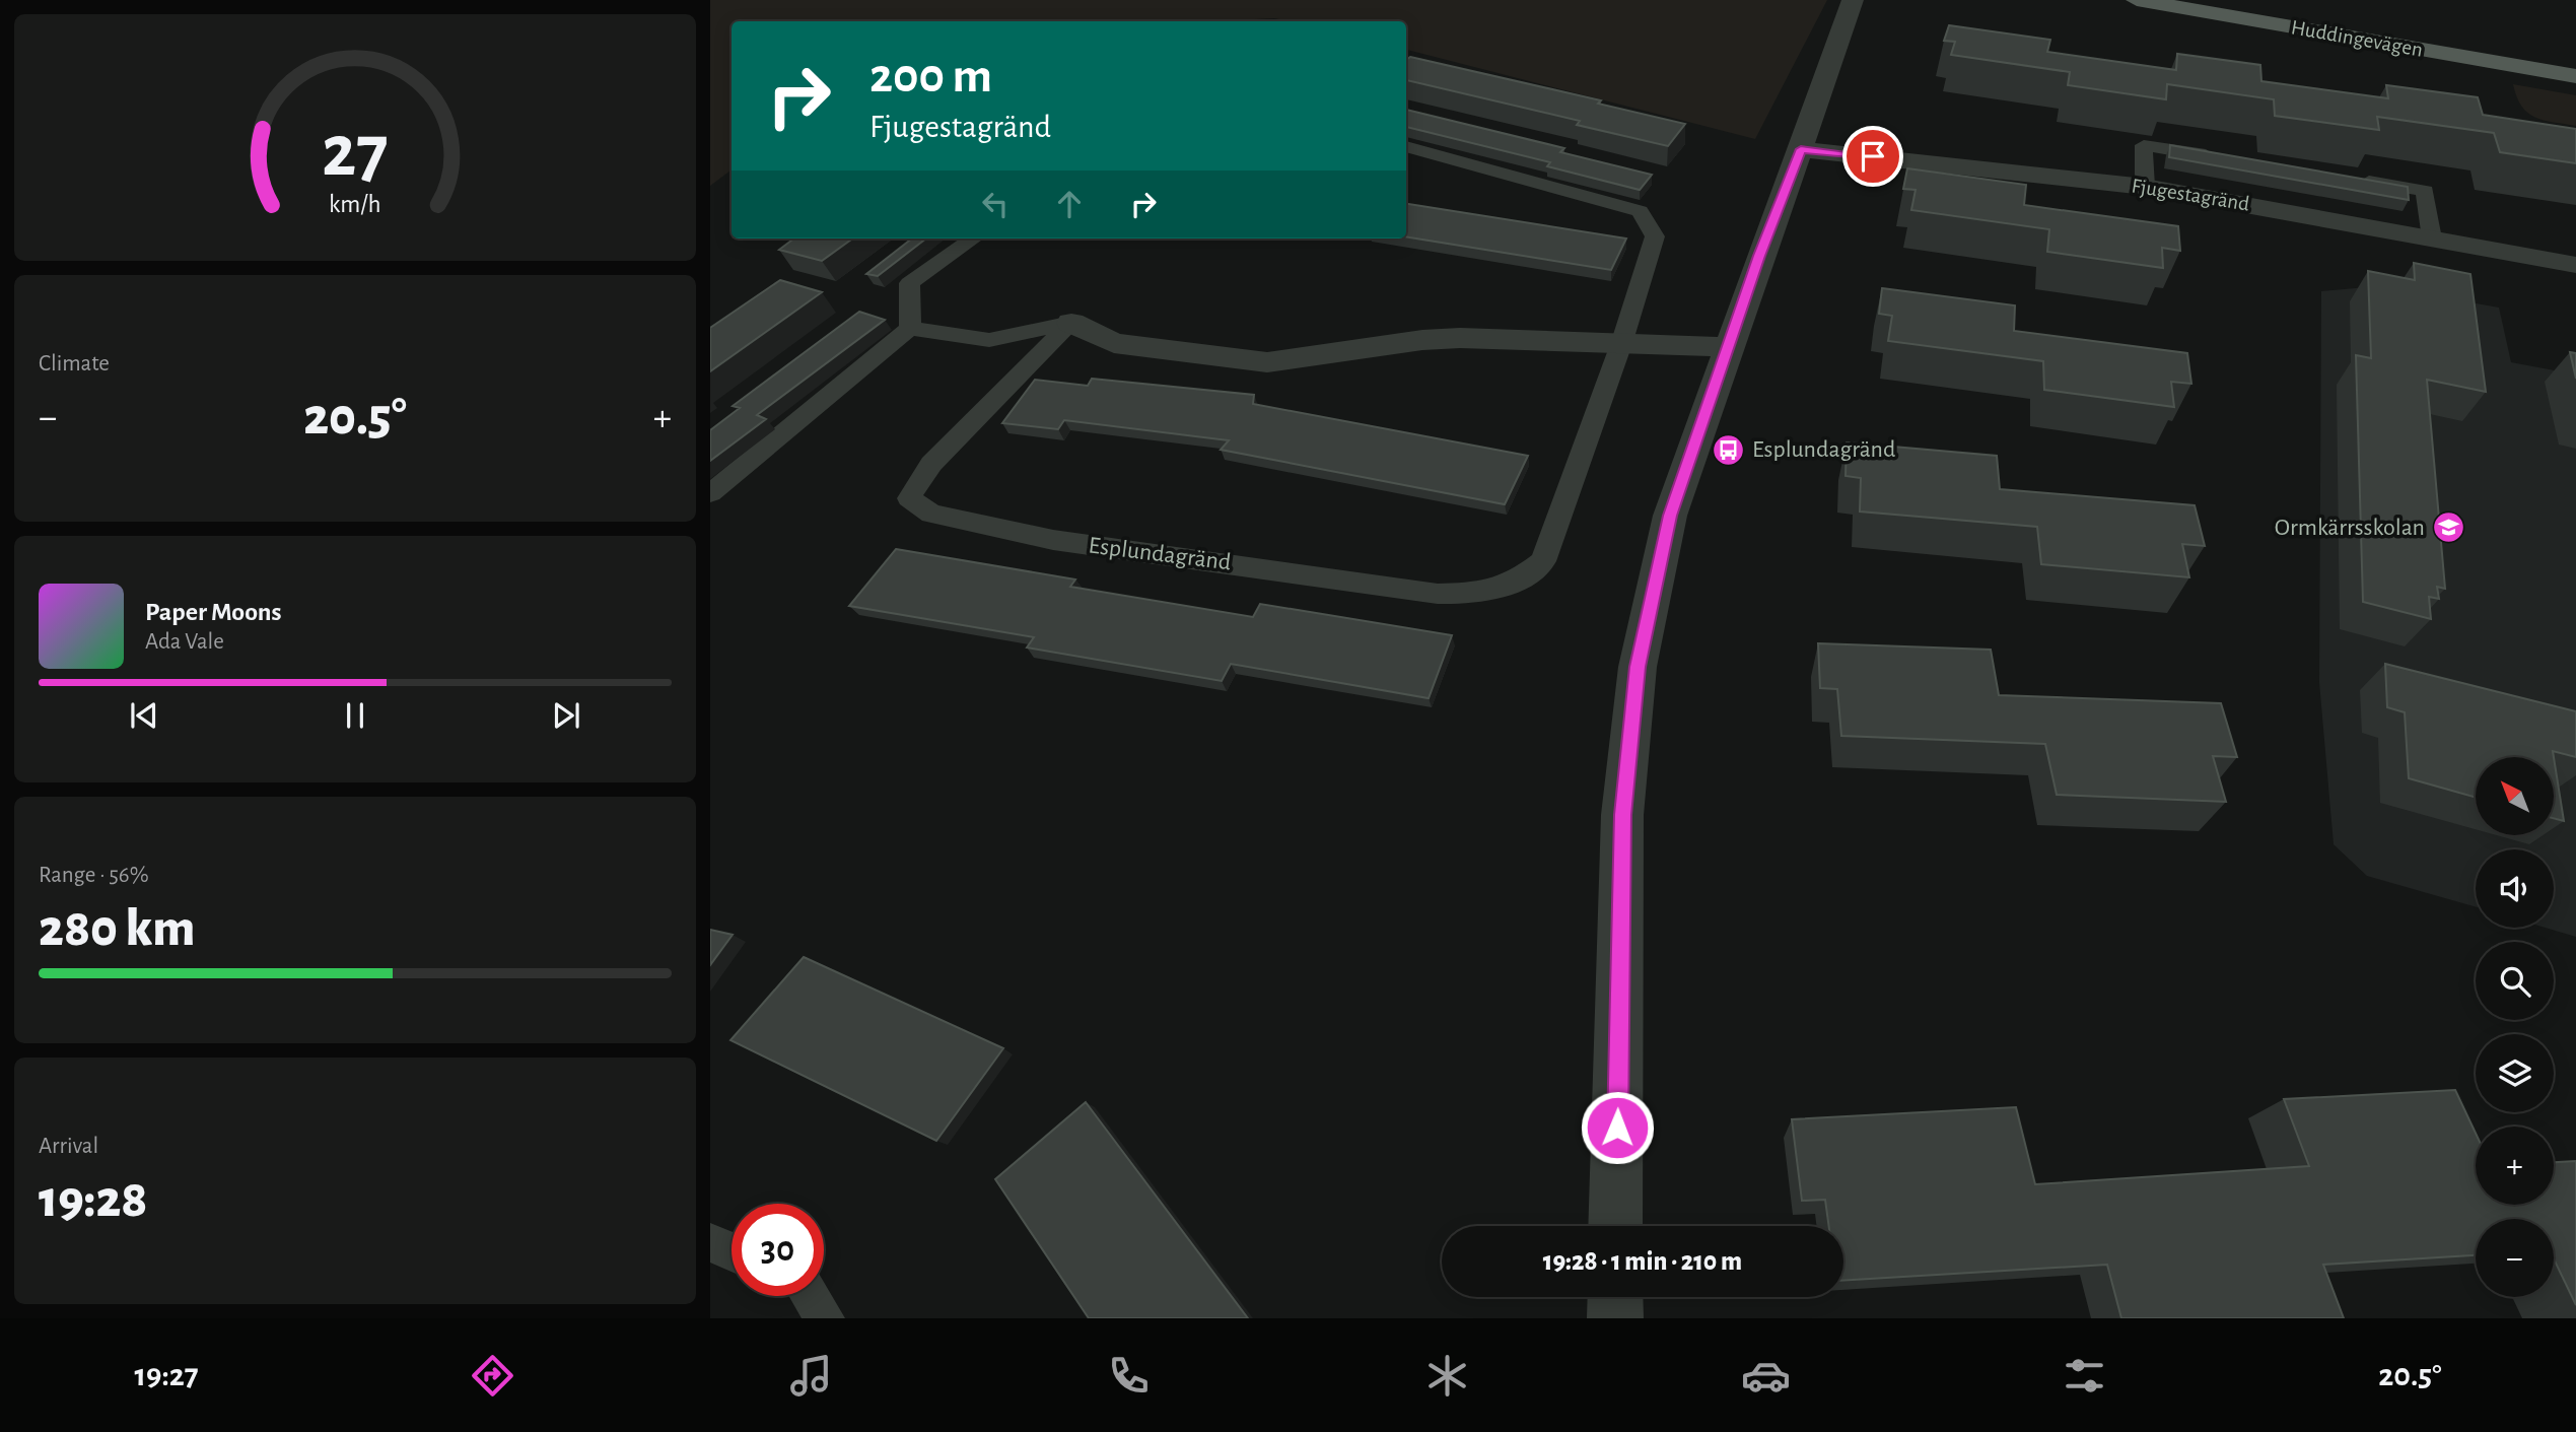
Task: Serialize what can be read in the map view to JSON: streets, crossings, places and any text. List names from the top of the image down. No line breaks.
{"streets":{"main road":["Huddingevägen"],"street":["Fjugestagränd"],"lane":["Esplundagränd"]},"places":{"bus stop":["Esplundagränd"],"school or university":["Ormkärrsskolan"]},"north":"top left","page":{"turn":["200 m","Fjugestagränd"],"tile":["Climate",["Range · 56%","280 km"],["Arrival","19:28"]],"heat":["−","20.5°","+"],"song":["Paper Moons","Ada Vale"],"map_buttons":["+","−"],"limit":"30","trip":"19:28 · 1 min · 210 m","tabs":["19:27","20.5°"],"gauge":["27","km/h"]}}
